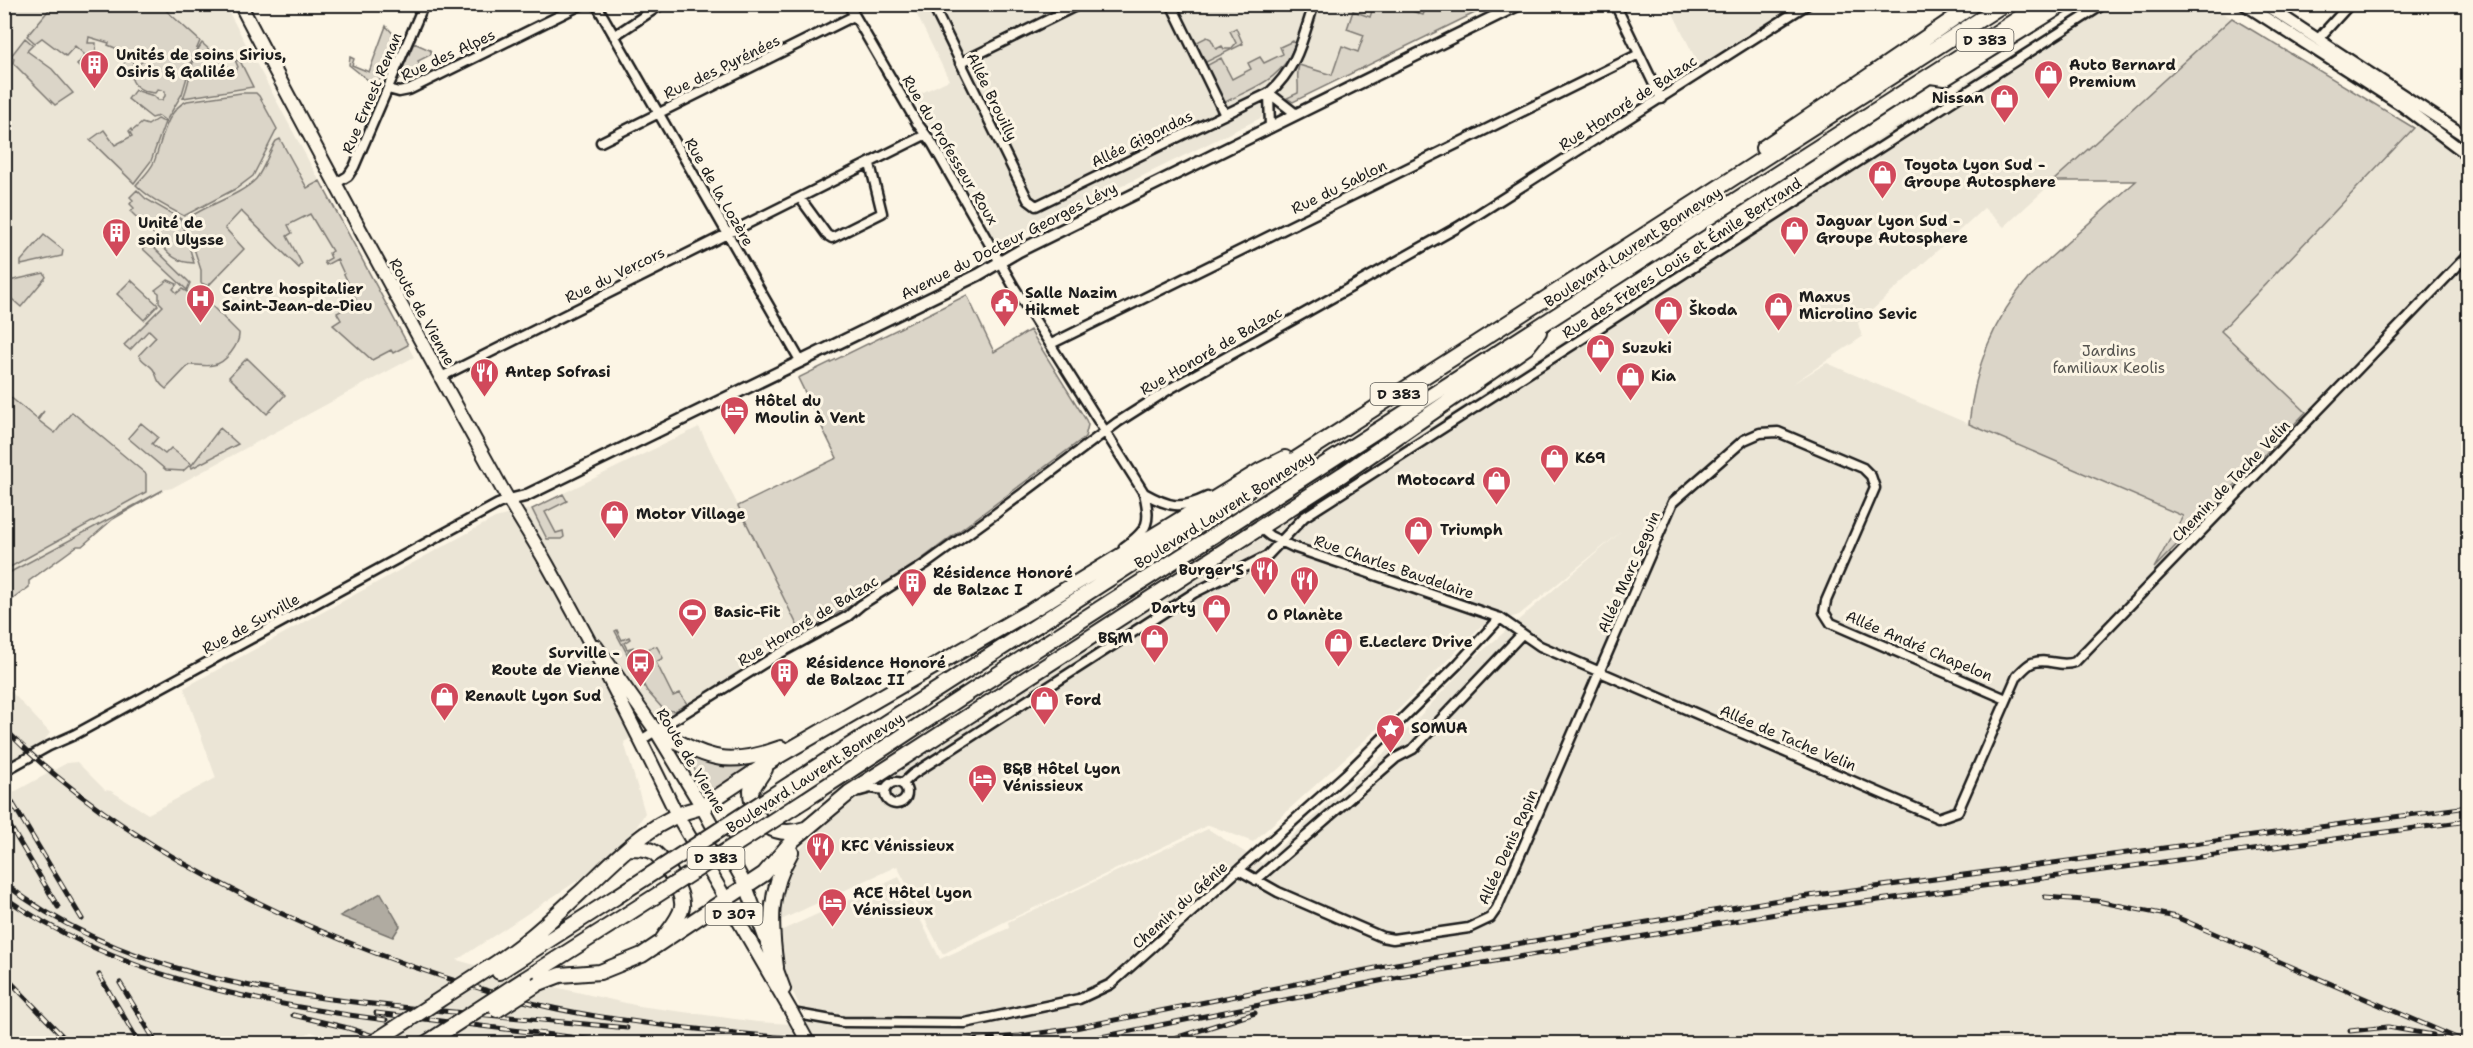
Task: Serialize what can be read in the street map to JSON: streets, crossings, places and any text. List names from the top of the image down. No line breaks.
{"streets":{"highway":["D 383","Boulevard Laurent Bonnevay"],"main road":["Route de Vienne","D 307"],"street":["Rue des Alpes","Rue des Pyrénées","Rue Ernest Renan","Allée Brouilly","Rue Honoré de Balzac","Allée Gigondas","Rue du Professeur Roux","Rue du Sablon","Rue de la Lozère","Avenue du Docteur Georges Lévy","Rue des Frères Louis et Émile Bertrand","Rue du Vercors","Chemin de Tache Velin","Rue Charles Baudelaire","Allée Marc Seguin","Rue de Surville","Allée André Chapelon","Allée de Tache Velin","Allée Denis Papin","Chemin du Génie"]},"crossings":[["Rue des Alpes","Rue Ernest Renan"],["Rue des Pyrénées","Rue du Professeur Roux"],["Rue des Pyrénées","Rue de la Lozère"],["Rue Ernest Renan","Route de Vienne"],["Allée Brouilly","Allée Gigondas"],["Rue Honoré de Balzac","Rue du Professeur Roux"],["Rue Honoré de Balzac","Route de Vienne"],["Rue du Professeur Roux","Rue du Sablon"],["Rue du Professeur Roux","Avenue du Docteur Georges Lévy"],["Rue du Professeur Roux","Rue du Vercors"],["Rue de la Lozère","Avenue du Docteur Georges Lévy"],["Rue de la Lozère","Rue du Vercors"],["Avenue du Docteur Georges Lévy","Route de Vienne"],["Avenue du Docteur Georges Lévy","Rue de Surville"],["Rue des Frères Louis et Émile Bertrand","Rue Charles Baudelaire"],["Rue du Vercors","Route de Vienne"],["Route de Vienne","Rue de Surville"],["Route de Vienne","Chemin du Génie"],["Route de Vienne","D 307"],["Chemin de Tache Velin","Allée André Chapelon"],["Chemin de Tache Velin","Allée de Tache Velin"],["Rue Charles Baudelaire","Allée de Tache Velin"],["Rue Charles Baudelaire","Chemin du Génie"],["Allée Marc Seguin","Allée André Chapelon"],["Allée Marc Seguin","Allée de Tache Velin"],["Allée Marc Seguin","Allée Denis Papin"],["Allée André Chapelon","Allée de Tache Velin"],["Allée de Tache Velin","Allée Denis Papin"],["Allée de Tache Velin","Chemin du Génie"],["Allée Denis Papin","Chemin du Génie"],["Chemin du Génie","D 307"]],"parks":["Jardins familiaux Keolis"],"places":{"building":["Unités de soins Sirius, Osiris & Galilée","Unité de soin Ulysse","Résidence Honoré de Balzac I","Résidence Honoré de Balzac II"],"shop":["Auto Bernard Premium","Nissan","Toyota Lyon Sud - Groupe Autosphere","Jaguar Lyon Sud - Groupe Autosphere","Maxus Microlino Sevic","Škoda","Suzuki","Kia","K69","Motocard","Motor Village","Triumph","Darty","B&M","E.Leclerc Drive","Renault Lyon Sud","Ford"],"hospital":["Centre hospitalier Saint-Jean-de-Dieu"],"public building":["Salle Nazim Hikmet"],"restaurant":["Antep Sofrasi","Burger'S","O Planète","KFC Vénissieux"],"hotel":["Hôtel du Moulin à Vent","B&B Hôtel Lyon Vénissieux","ACE Hôtel Lyon Vénissieux"],"sports":["Basic-Fit"],"bus stop":["Surville - Route de Vienne"],"place":["SOMUA"]}}
